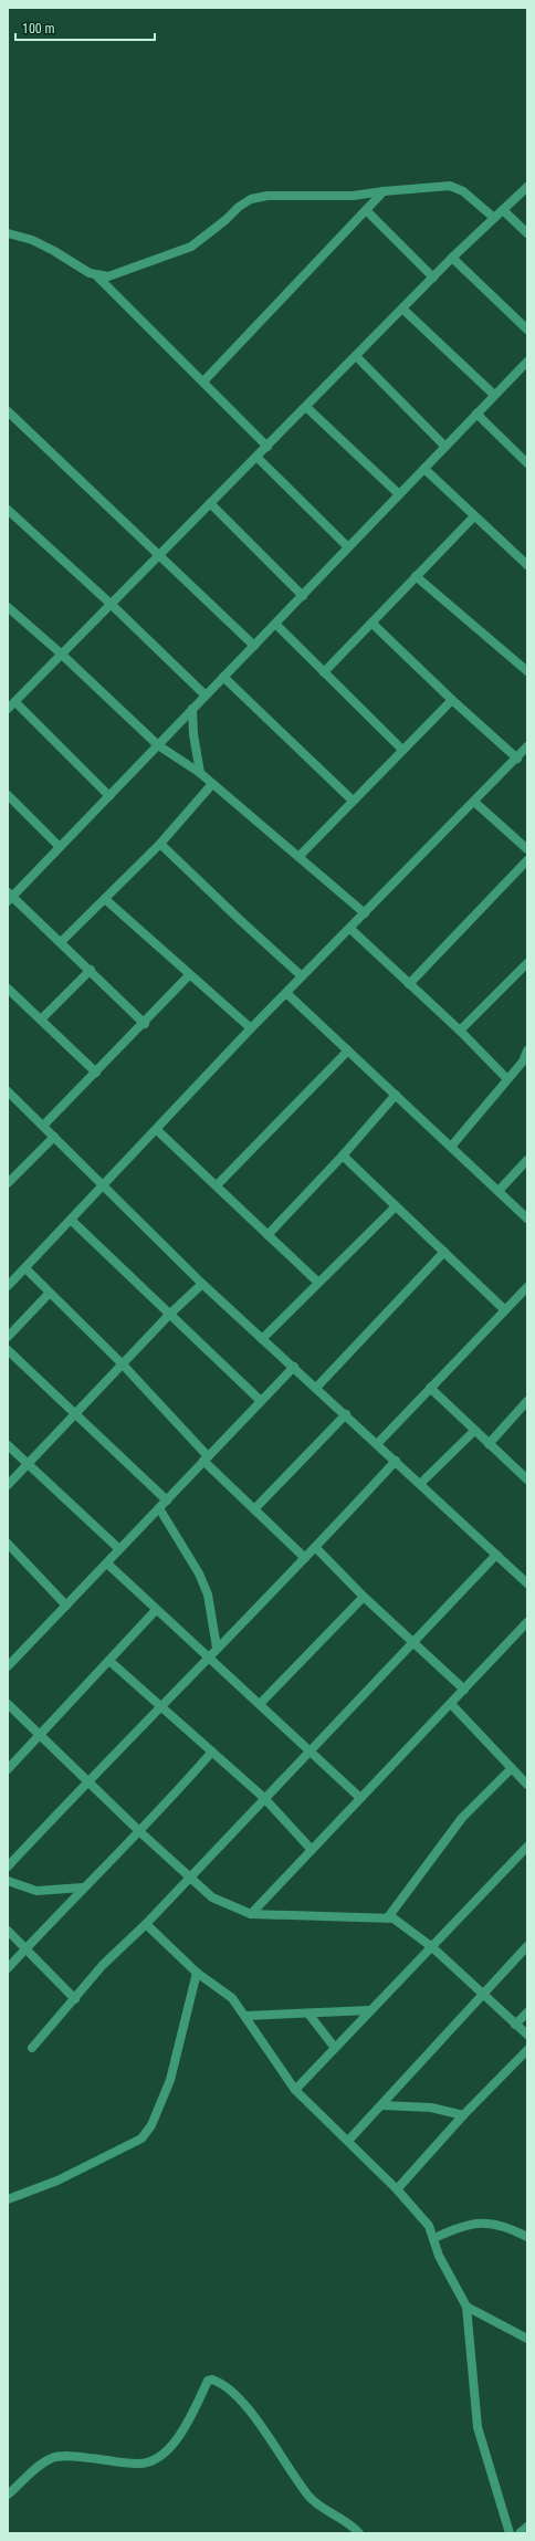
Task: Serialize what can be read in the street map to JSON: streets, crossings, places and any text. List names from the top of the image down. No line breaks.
{"scale_bar":"100 m"}
